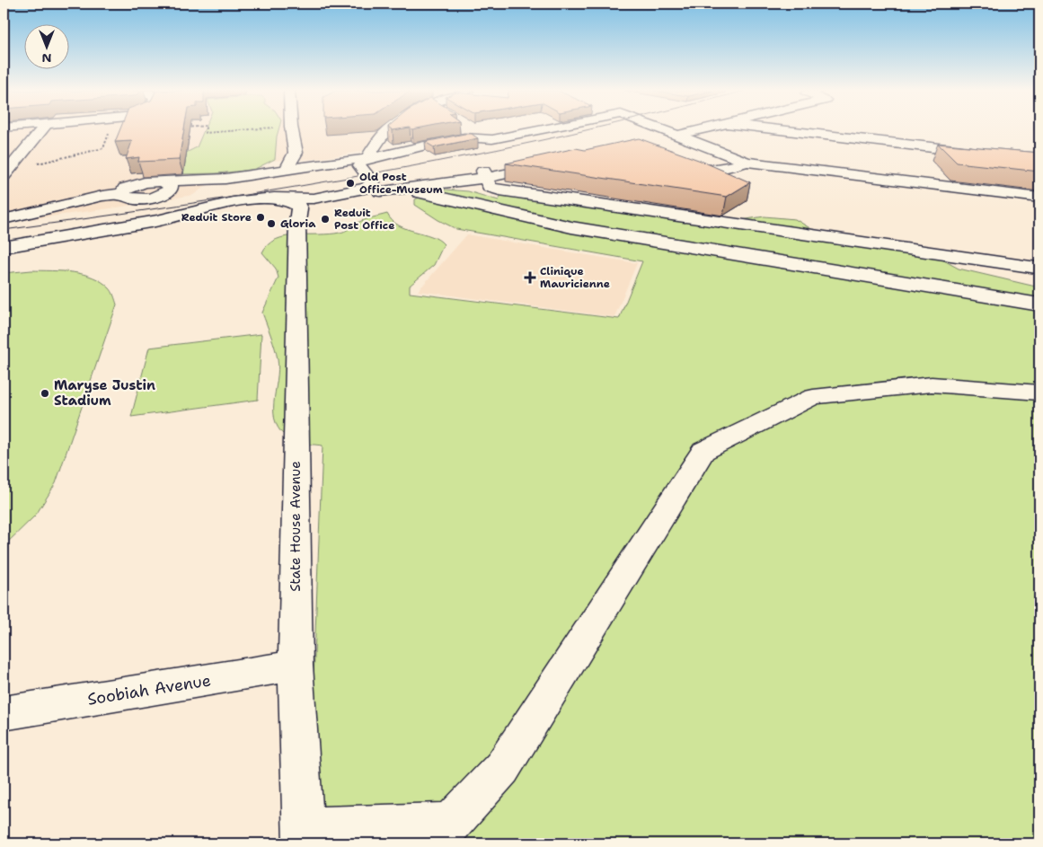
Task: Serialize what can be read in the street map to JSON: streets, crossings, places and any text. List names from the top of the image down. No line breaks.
{"streets":{"street":["State House Avenue","Soobiah Avenue"]},"crossings":[["State House Avenue","Soobiah Avenue"]],"places":{"other":["Old Post Office-Museum","Reduit Store","Reduit Post Office","Gloria","Maryse Justin Stadium"],"health":["Clinique Mauricienne"]},"north":"bottom"}
